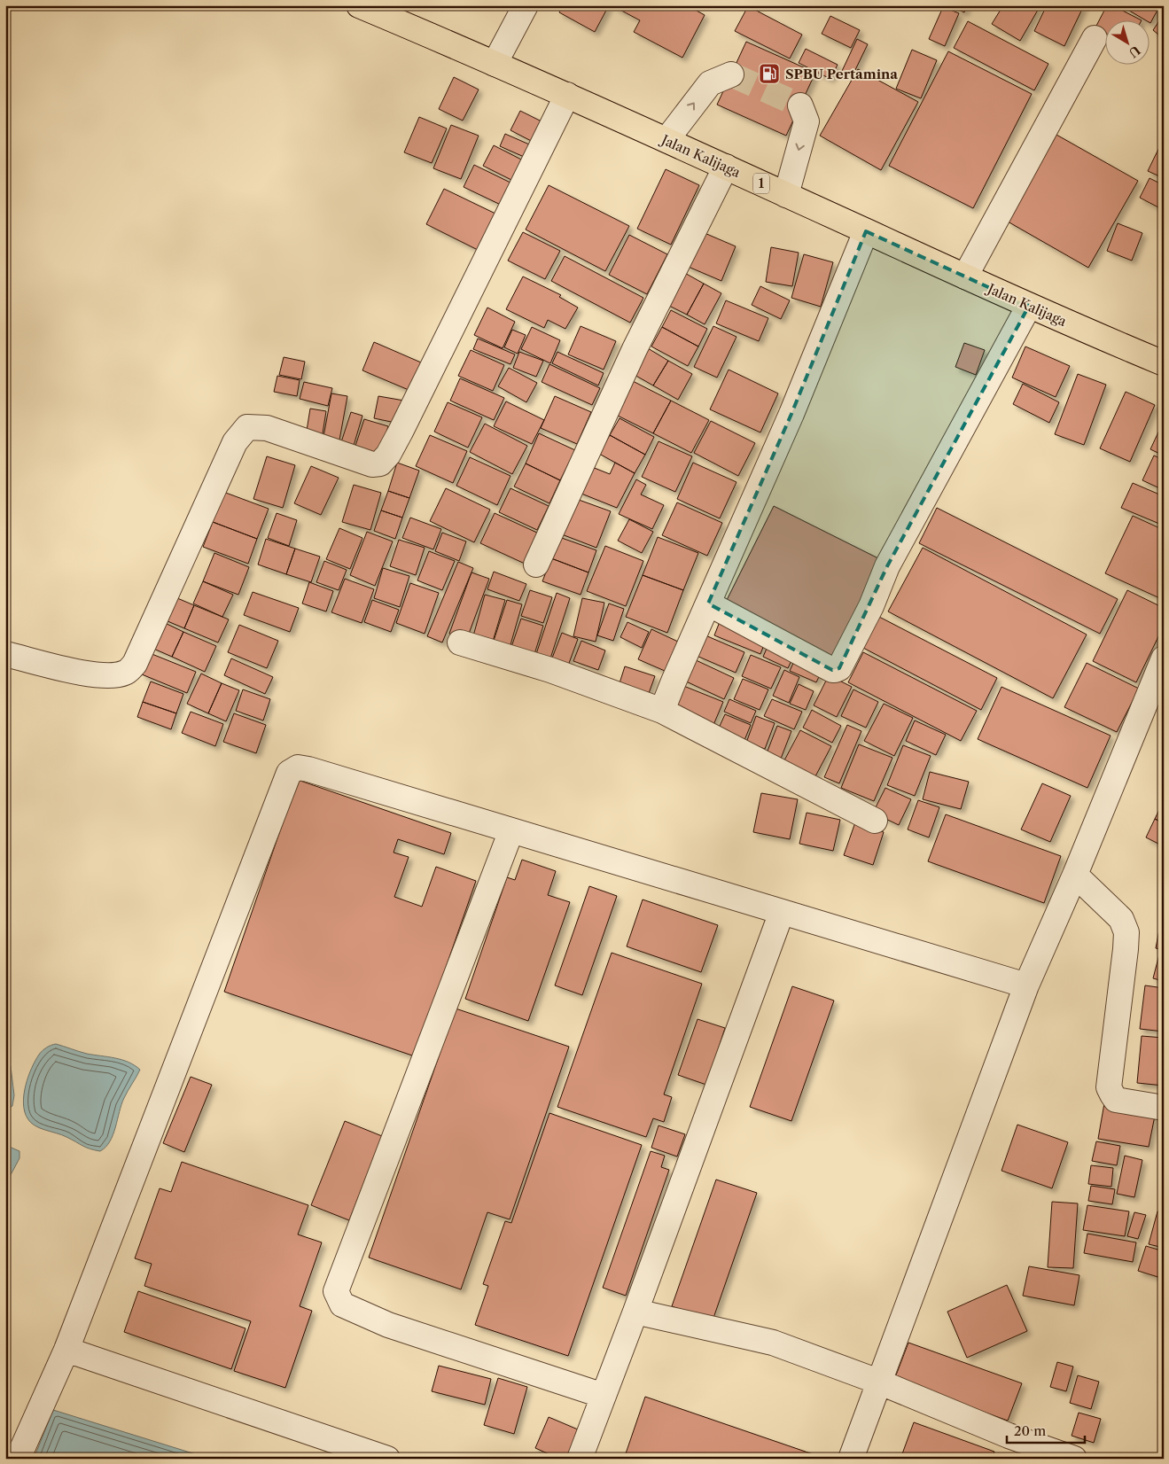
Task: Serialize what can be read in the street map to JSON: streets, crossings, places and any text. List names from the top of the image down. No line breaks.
{"streets":{"highway":["Jalan Kalijaga","1"]},"places":{"fuel station":["SPBU Pertamina"]},"scale_bar":"20 m","north":"bottom right"}
